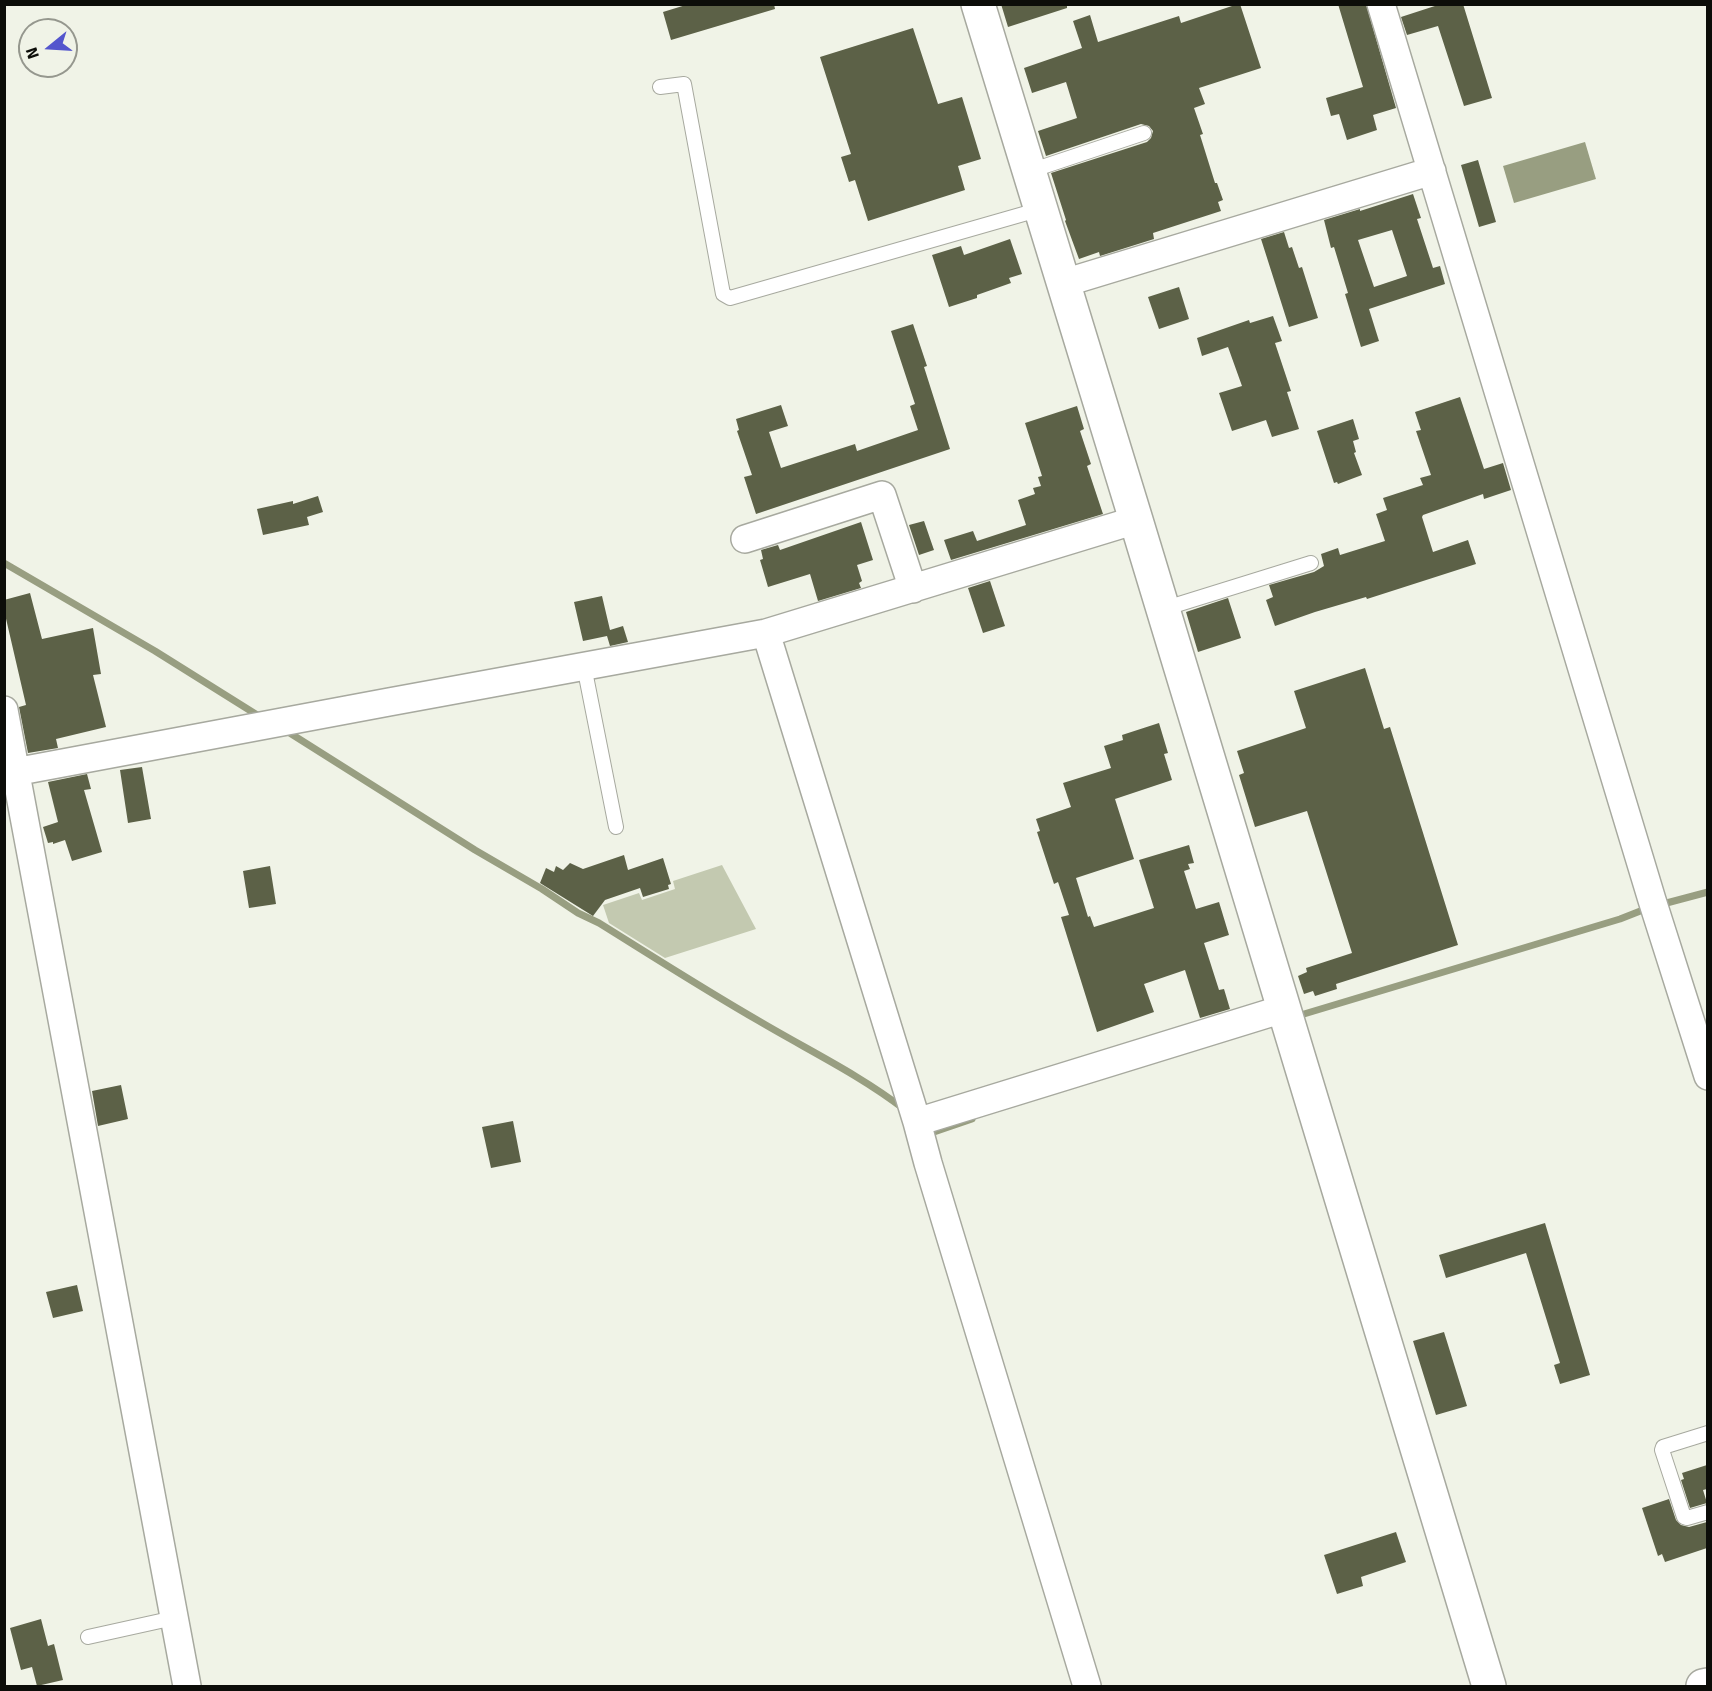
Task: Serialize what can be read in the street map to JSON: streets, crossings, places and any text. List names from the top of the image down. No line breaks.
{"north":"left"}
